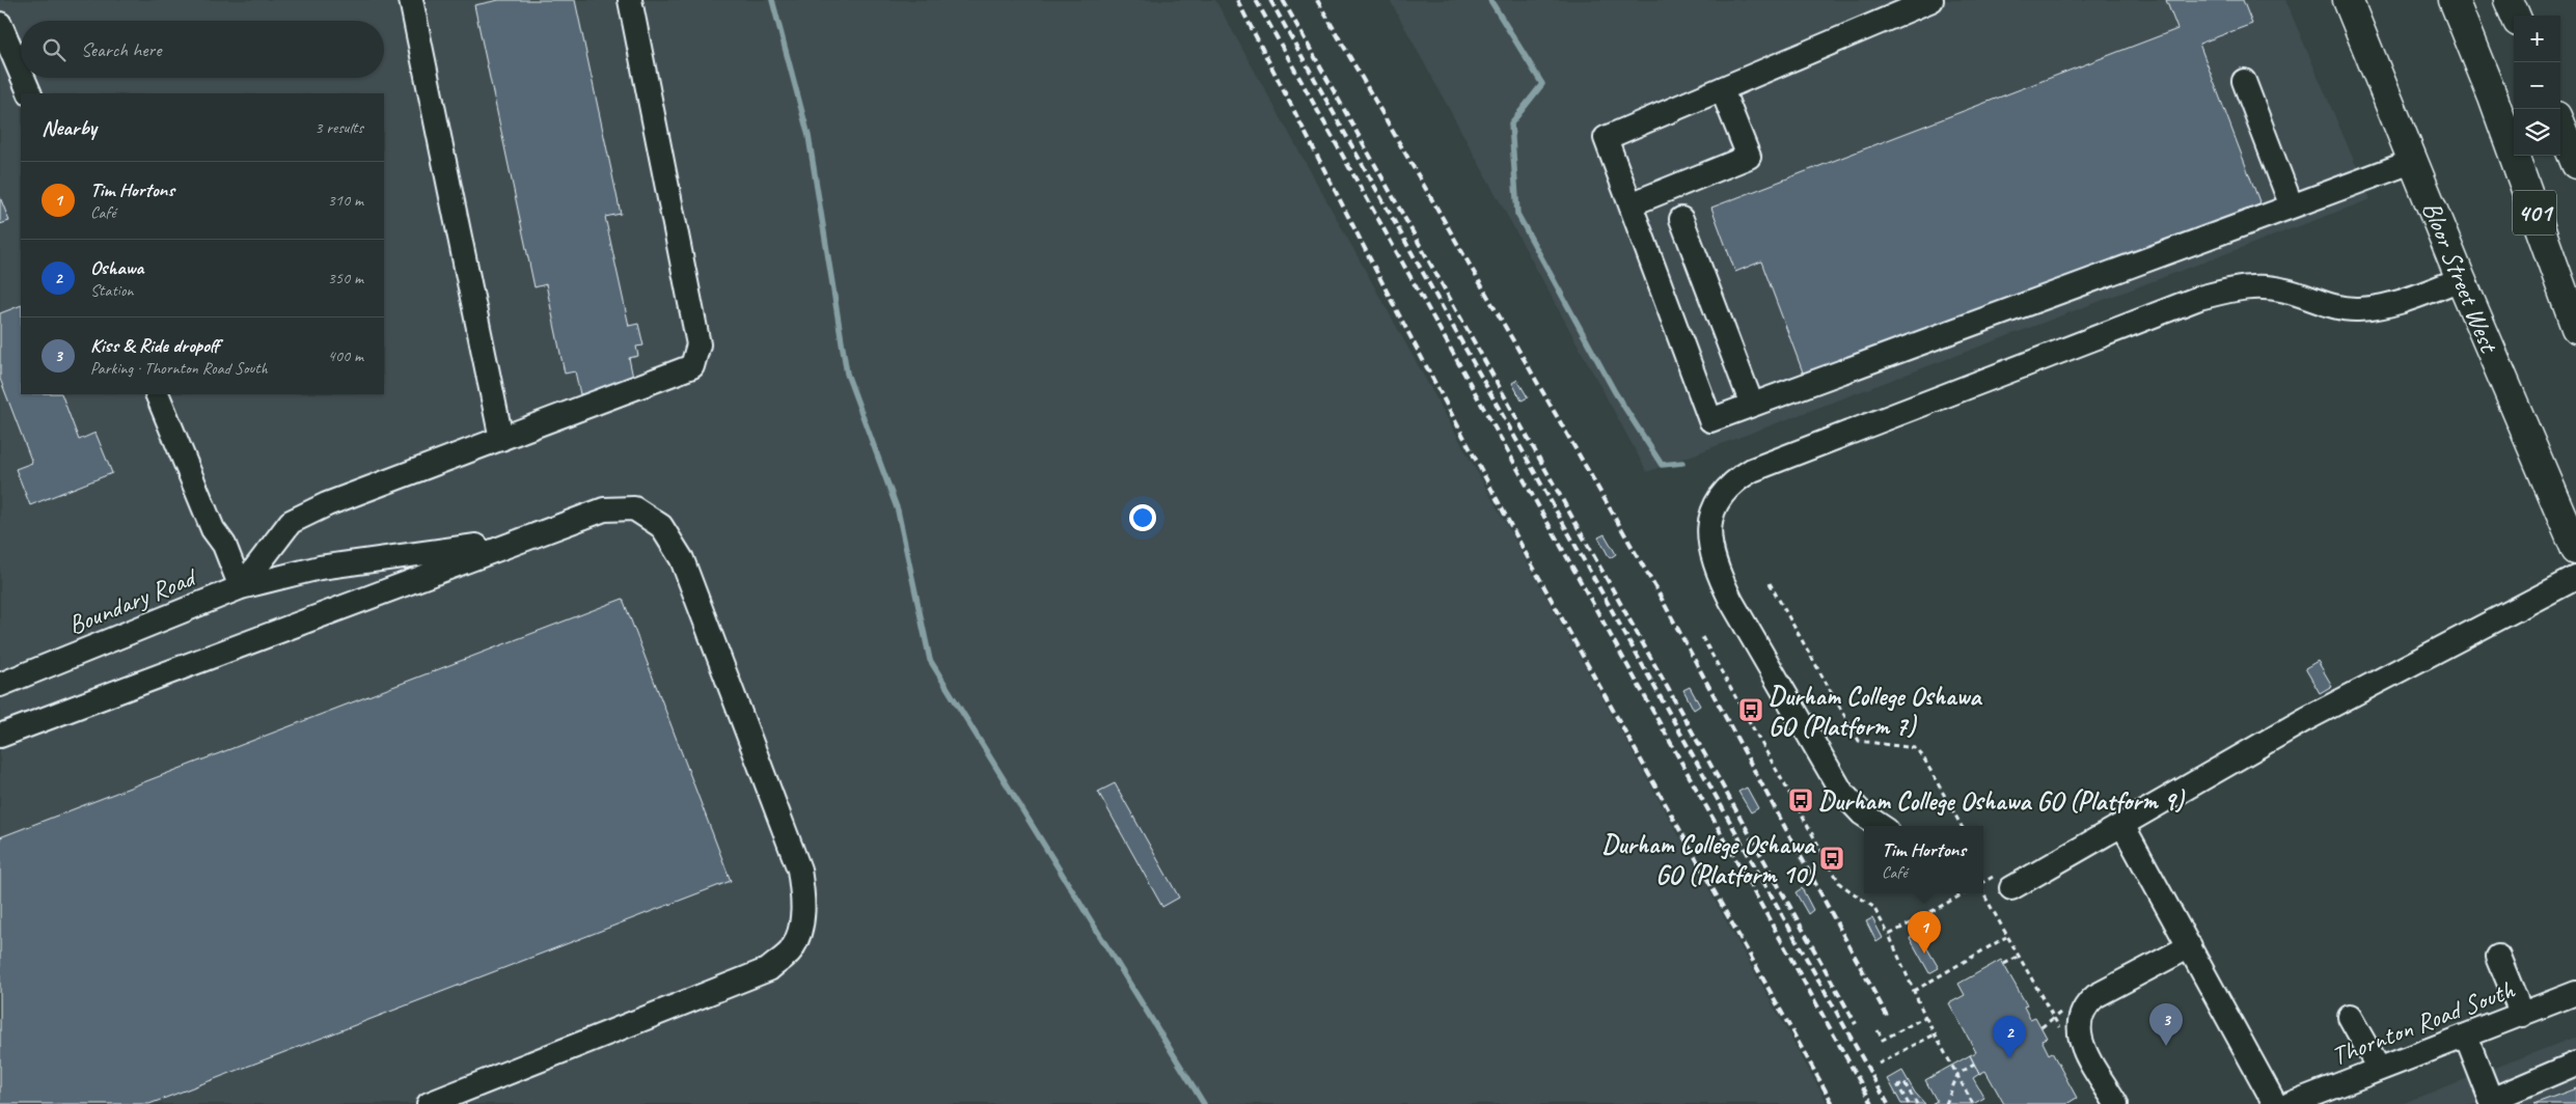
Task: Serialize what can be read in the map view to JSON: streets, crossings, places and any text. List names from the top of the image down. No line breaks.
{"streets":{"main road":["401","Bloor Street West"],"street":["Boundary Road","Thornton Road South"]},"places":{"bus stop":["Durham College Oshawa GO (Platform 7)","Durham College Oshawa GO (Platform 9)","Durham College Oshawa GO (Platform 10)"]},"page":{"map_buttons":["+","−"],"search":"Search here","heading":["Nearby","3 results"],"list":[{"mark":"1","name":"Tim Hortons","note":"Café","value":"310 m"},{"mark":"2","name":"Oshawa","note":"Station","value":"350 m"},{"mark":"3","name":"Kiss & Ride dropoff","note":"Parking · Thornton Road South","value":"400 m"}],"popup":["Tim Hortons","Café"],"pins":["1","3","2"]}}
